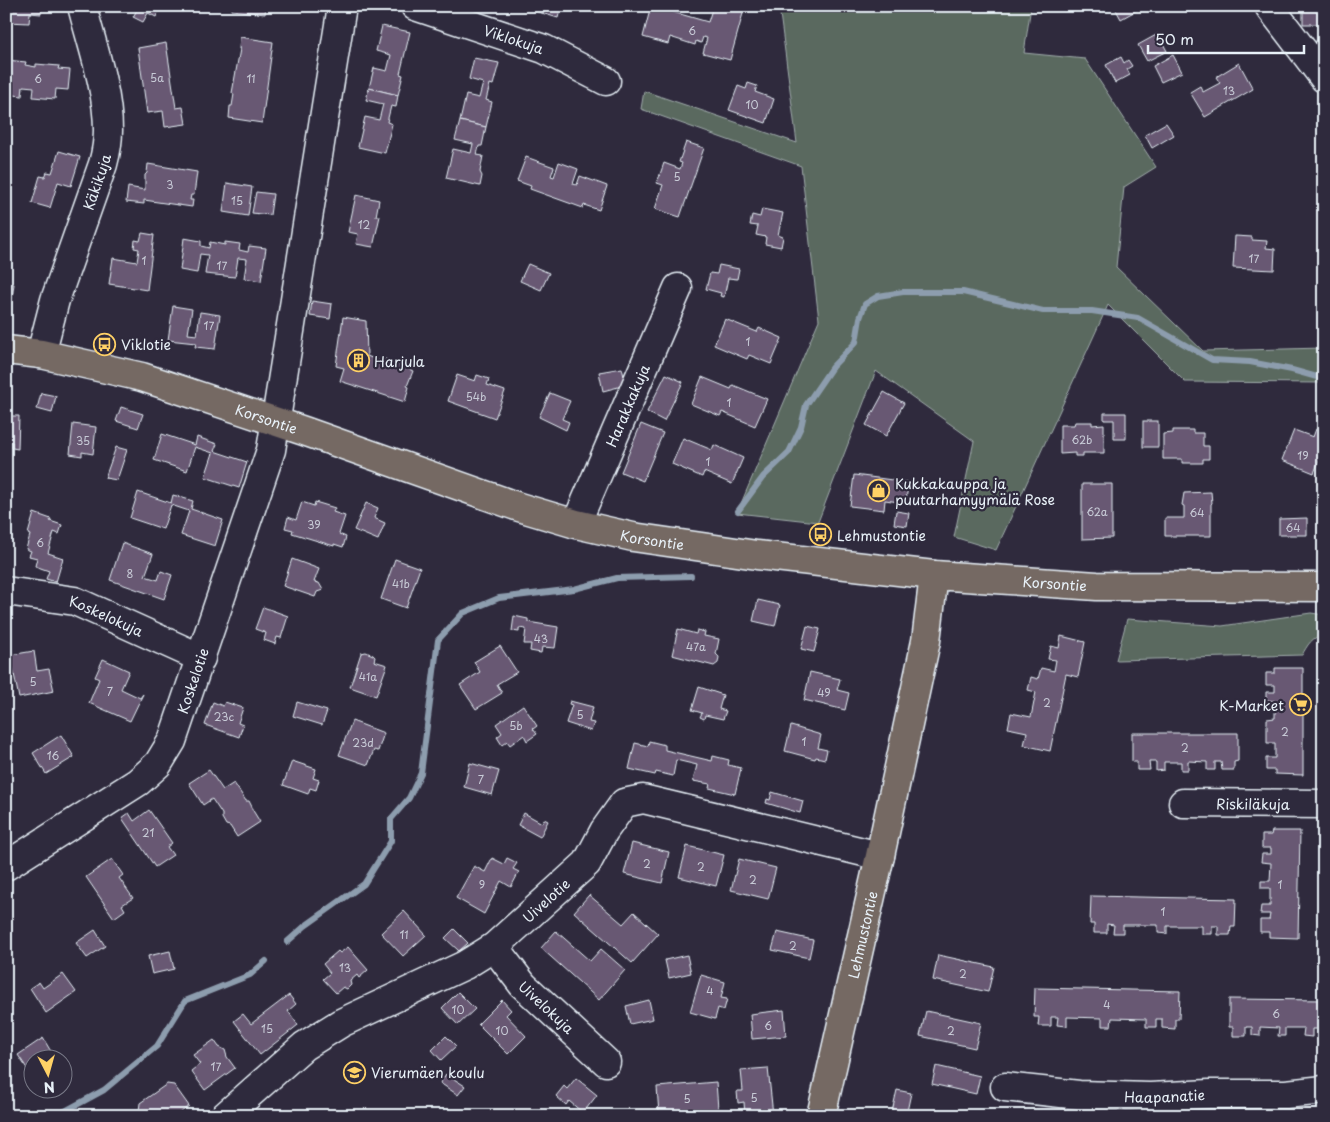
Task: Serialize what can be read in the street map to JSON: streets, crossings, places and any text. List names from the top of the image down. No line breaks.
{"streets":{"main road":["Korsontie","Lehmustontie"],"street":["Viklokuja","Käkikuja","Harakkakuja","Koskelokuja","Koskelotie","Riskiläkuja","Uivelotie","Uivelokuja","Haapanatie"]},"crossings":[["Käkikuja","Korsontie"],["Harakkakuja","Korsontie"],["Korsontie","Koskelotie"],["Korsontie","Lehmustontie"],["Koskelokuja","Koskelotie"],["Uivelotie","Lehmustontie"],["Uivelotie","Uivelokuja"]],"places":{"bus stop":["Viklotie","Lehmustontie"],"building":["Harjula"],"shop":["Kukkakauppa ja puutarhamyymälä Rose"],"supermarket":["K-Market"],"school or university":["Vierumäen koulu"]},"house_numbers":["6","5a","6","11","13","10","5","3","15","12","17","1","17","17","1","54b","1","62b","35","19","1","62a","64","39","64","6","8","41b","43","47a","41a","5","7","49","2","5","23c","5b","2","1","23d","2","16","7","21","2","2","2","9","1","1","11","2","13","2","4","4","10","6","6","15","10","2","17","5","5"],"scale_bar":"50 m","north":"bottom"}
